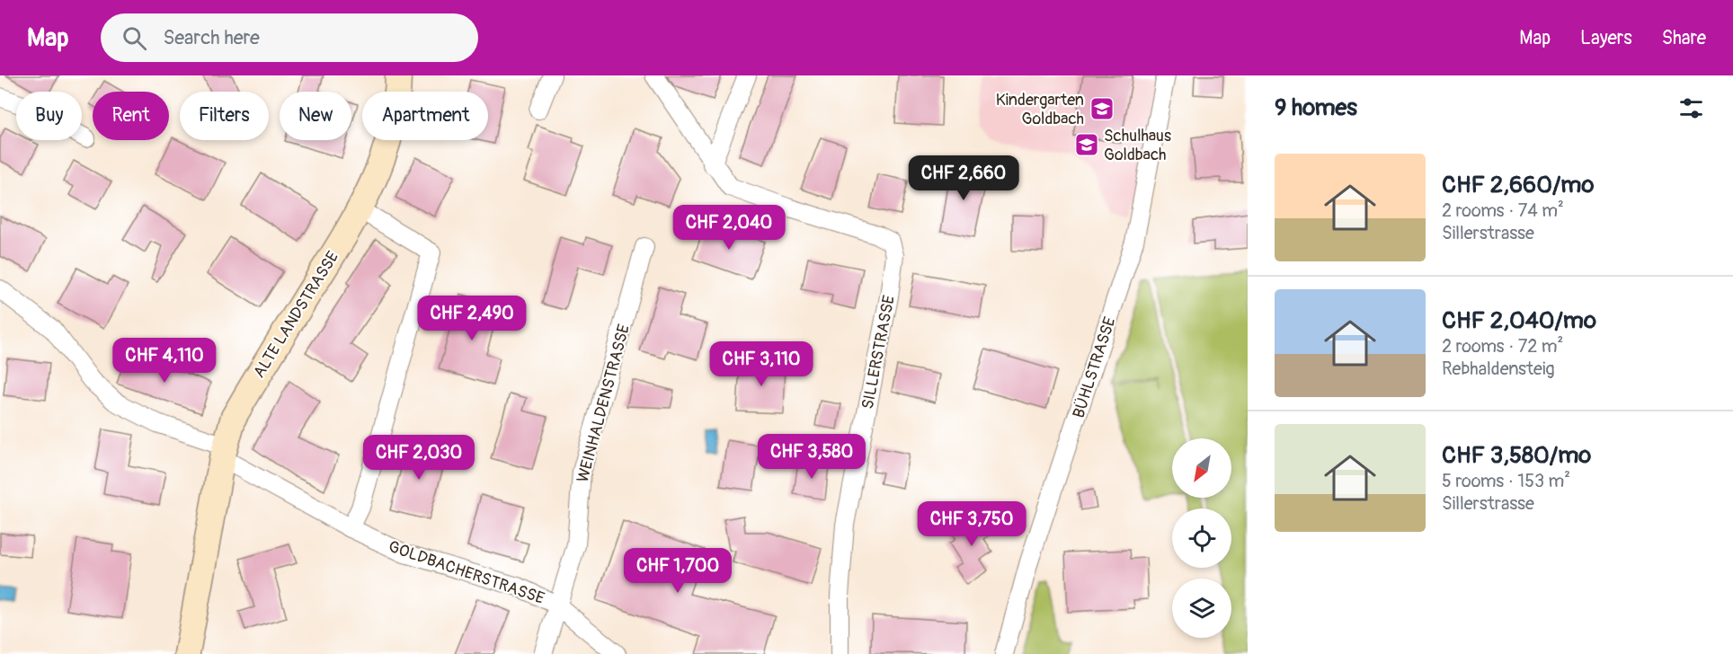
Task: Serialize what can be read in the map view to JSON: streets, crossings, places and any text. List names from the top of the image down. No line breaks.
{"streets":{"main road":["ALTE LANDSTRASSE"],"street":["SILLERSTRASSE","BÜHLSTRASSE","WEINHALDENSTRASSE","GOLDBACHERSTRASSE"]},"crossings":[["ALTE LANDSTRASSE","GOLDBACHERSTRASSE"],["WEINHALDENSTRASSE","GOLDBACHERSTRASSE"]],"places":{"school or university":["Kindergarten Goldbach","Schulhaus Goldbach"]},"north":"bottom left","page":{"header":"Map","search":"Search here","nav":["Map","Layers","Share"],"heading":"9 homes","chip":["Buy","Rent","Filters","New","Apartment"],"list":[{"name":"CHF 2,660/mo","note":"2 rooms · 74 m² · Sillerstrasse"},{"name":"CHF 2,040/mo","note":"2 rooms · 72 m² · Rebhaldensteig"},{"name":"CHF 3,580/mo","note":"5 rooms · 153 m² · Sillerstrasse"}],"price":["CHF 2,660","CHF 2,040","CHF 2,490","CHF 4,110","CHF 3,110","CHF 3,580","CHF 2,030","CHF 3,750","CHF 1,700"]}}
